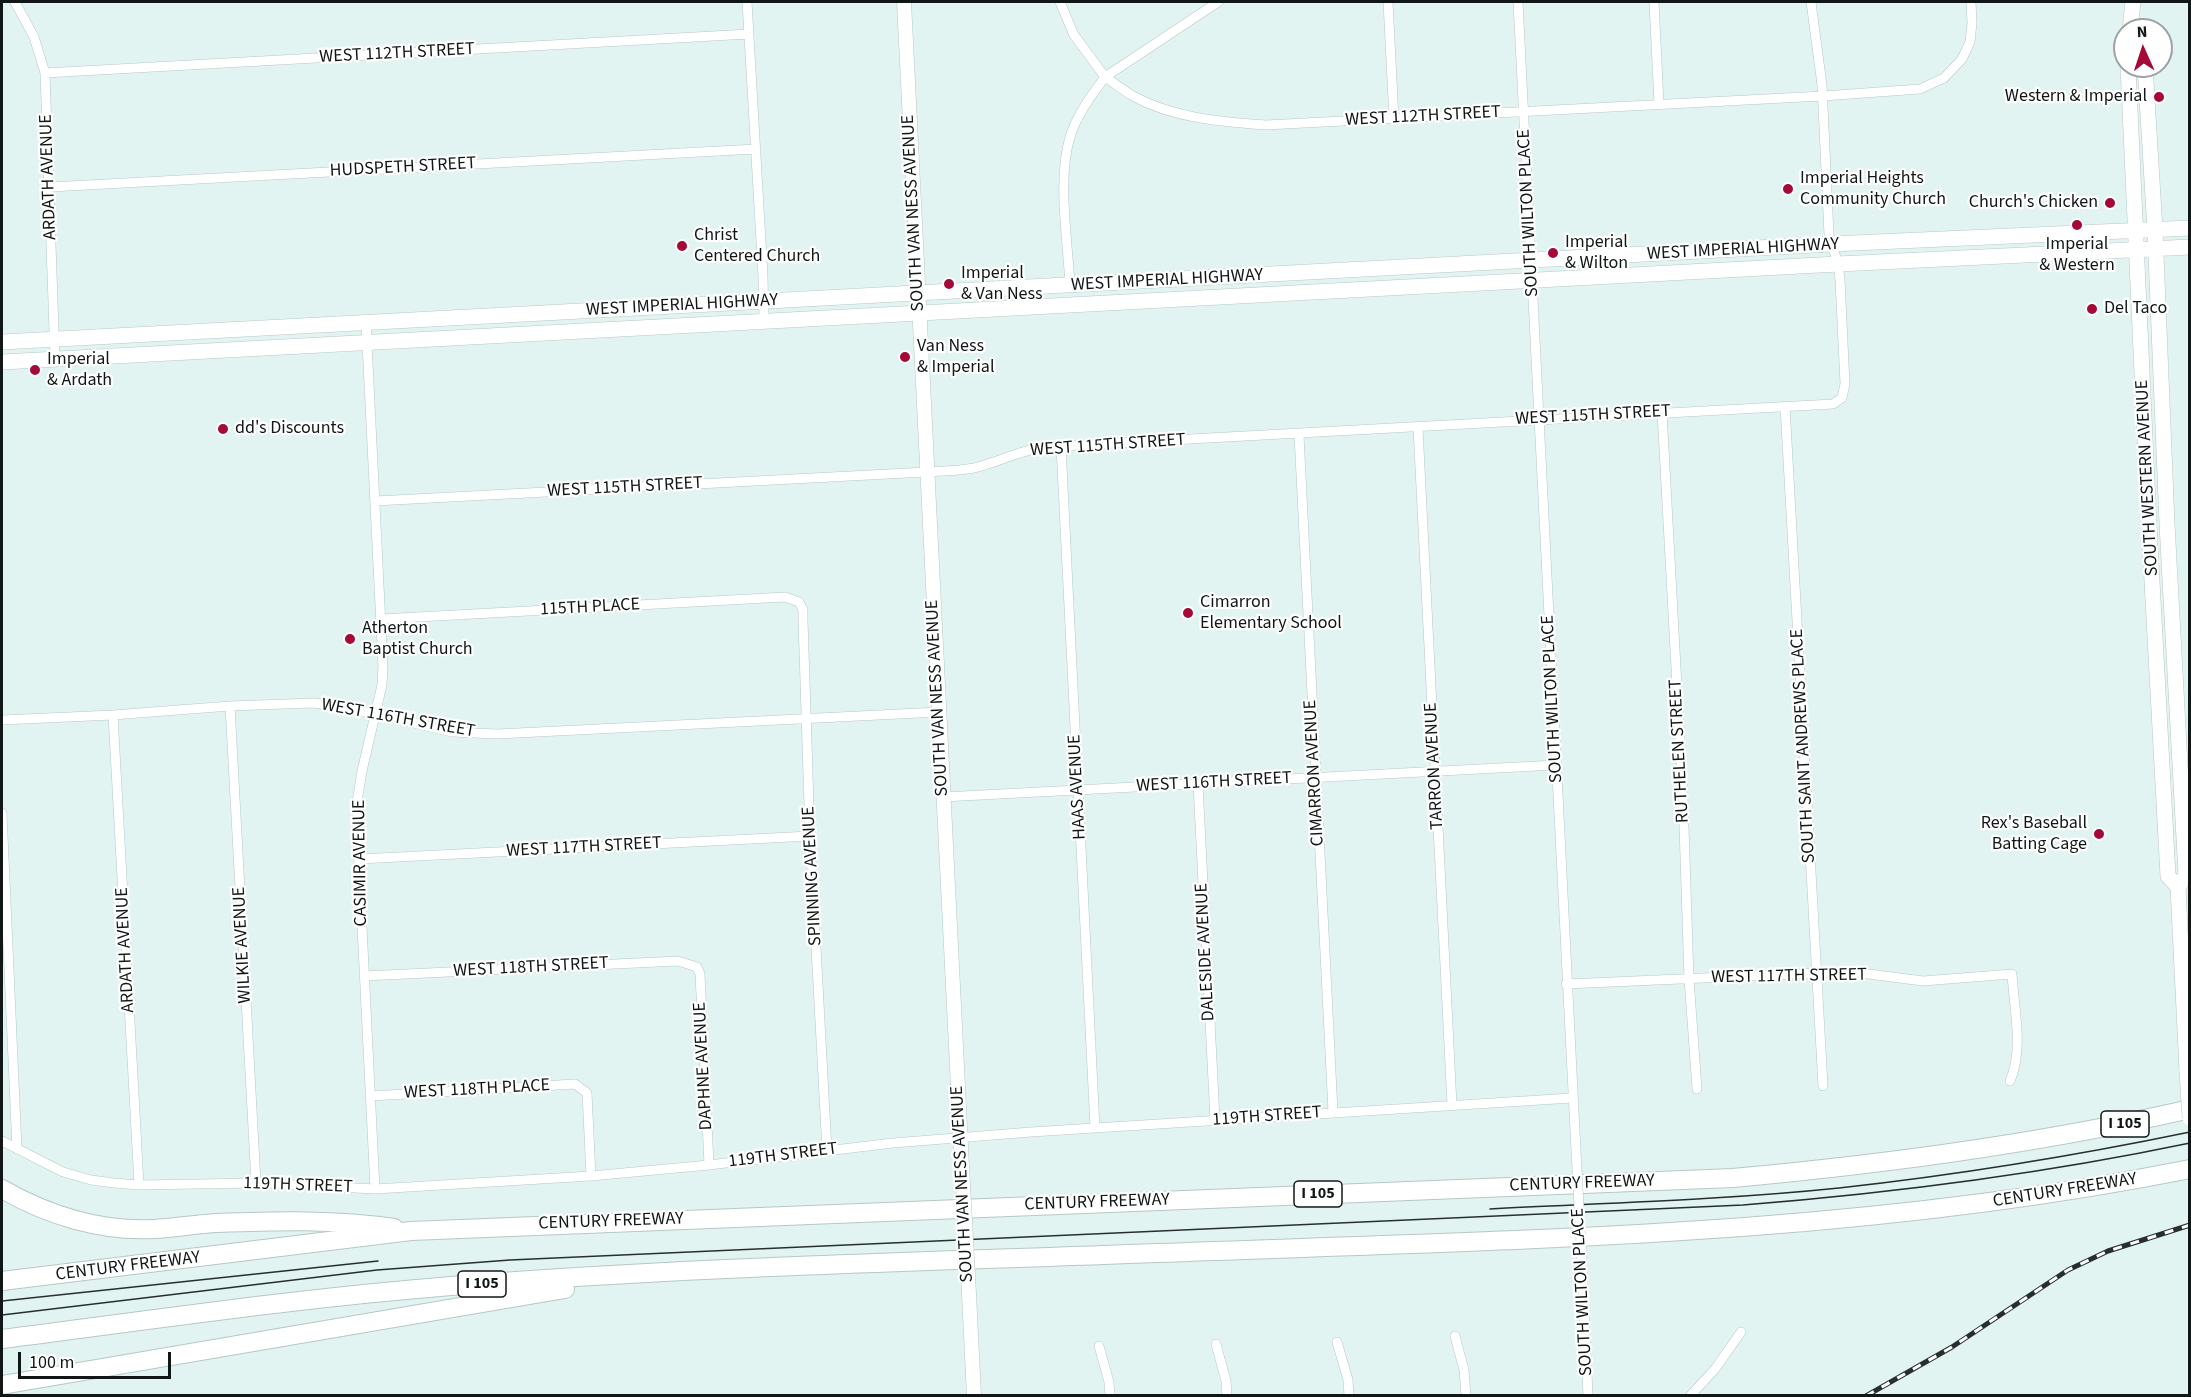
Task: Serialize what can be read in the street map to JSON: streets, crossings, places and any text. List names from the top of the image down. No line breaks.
{"streets":{"highway":["I 105","CENTURY FREEWAY"],"main road":["SOUTH VAN NESS AVENUE","WEST IMPERIAL HIGHWAY","SOUTH WESTERN AVENUE"],"street":["WEST 112TH STREET","HUDSPETH STREET","ARDATH AVENUE","SOUTH WILTON PLACE","WEST 115TH STREET","115TH PLACE","WEST 116TH STREET","SOUTH SAINT ANDREWS PLACE","RUTHELEN STREET","TARRON AVENUE","CIMARRON AVENUE","HAAS AVENUE","WEST 117TH STREET","CASIMIR AVENUE","SPINNING AVENUE","WILKIE AVENUE","DALESIDE AVENUE","WEST 118TH STREET","DAPHNE AVENUE","WEST 118TH PLACE","119TH STREET"]},"crossings":[["WEST 112TH STREET","ARDATH AVENUE"],["WEST 112TH STREET","SOUTH WILTON PLACE"],["HUDSPETH STREET","ARDATH AVENUE"],["ARDATH AVENUE","WEST IMPERIAL HIGHWAY"],["ARDATH AVENUE","WEST 116TH STREET"],["ARDATH AVENUE","119TH STREET"],["SOUTH VAN NESS AVENUE","WEST IMPERIAL HIGHWAY"],["SOUTH VAN NESS AVENUE","WEST 115TH STREET"],["SOUTH VAN NESS AVENUE","WEST 116TH STREET"],["SOUTH VAN NESS AVENUE","119TH STREET"],["SOUTH WILTON PLACE","WEST IMPERIAL HIGHWAY"],["SOUTH WILTON PLACE","WEST 115TH STREET"],["SOUTH WILTON PLACE","WEST 116TH STREET"],["SOUTH WILTON PLACE","WEST 117TH STREET"],["SOUTH WILTON PLACE","119TH STREET"],["WEST IMPERIAL HIGHWAY","WEST 115TH STREET"],["WEST IMPERIAL HIGHWAY","SOUTH WESTERN AVENUE"],["WEST IMPERIAL HIGHWAY","CASIMIR AVENUE"],["WEST 115TH STREET","SOUTH SAINT ANDREWS PLACE"],["WEST 115TH STREET","RUTHELEN STREET"],["WEST 115TH STREET","TARRON AVENUE"],["WEST 115TH STREET","CIMARRON AVENUE"],["WEST 115TH STREET","HAAS AVENUE"],["WEST 115TH STREET","CASIMIR AVENUE"],["115TH PLACE","CASIMIR AVENUE"],["115TH PLACE","SPINNING AVENUE"],["WEST 116TH STREET","TARRON AVENUE"],["WEST 116TH STREET","CIMARRON AVENUE"],["WEST 116TH STREET","HAAS AVENUE"],["WEST 116TH STREET","CASIMIR AVENUE"],["WEST 116TH STREET","SPINNING AVENUE"],["WEST 116TH STREET","WILKIE AVENUE"],["WEST 116TH STREET","DALESIDE AVENUE"],["SOUTH SAINT ANDREWS PLACE","WEST 117TH STREET"],["RUTHELEN STREET","WEST 117TH STREET"],["TARRON AVENUE","119TH STREET"],["CIMARRON AVENUE","119TH STREET"],["HAAS AVENUE","119TH STREET"],["WEST 117TH STREET","CASIMIR AVENUE"],["WEST 117TH STREET","SPINNING AVENUE"],["CASIMIR AVENUE","WEST 118TH STREET"],["CASIMIR AVENUE","WEST 118TH PLACE"],["CASIMIR AVENUE","119TH STREET"],["SPINNING AVENUE","119TH STREET"],["WILKIE AVENUE","119TH STREET"],["DALESIDE AVENUE","119TH STREET"],["WEST 118TH STREET","DAPHNE AVENUE"],["DAPHNE AVENUE","119TH STREET"],["WEST 118TH PLACE","119TH STREET"]],"places":["Western & Imperial","Imperial Heights Community Church","Church's Chicken","Imperial & Western","Christ Centered Church","Imperial & Wilton","Imperial & Van Ness","Del Taco","Van Ness & Imperial","Imperial & Ardath","dd's Discounts","Cimarron Elementary School","Atherton Baptist Church","Rex's Baseball Batting Cage"],"scale_bar":"100 m","north":"top"}
